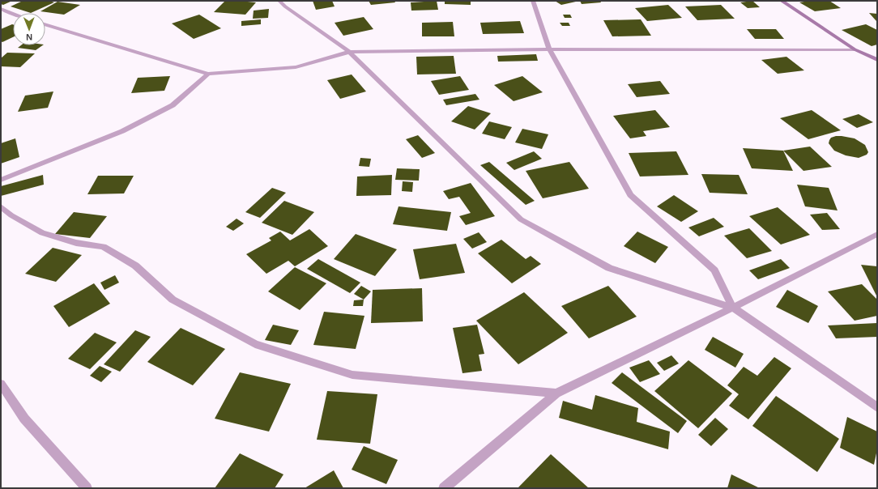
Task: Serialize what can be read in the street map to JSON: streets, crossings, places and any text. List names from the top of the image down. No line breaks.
{"north":"bottom"}
